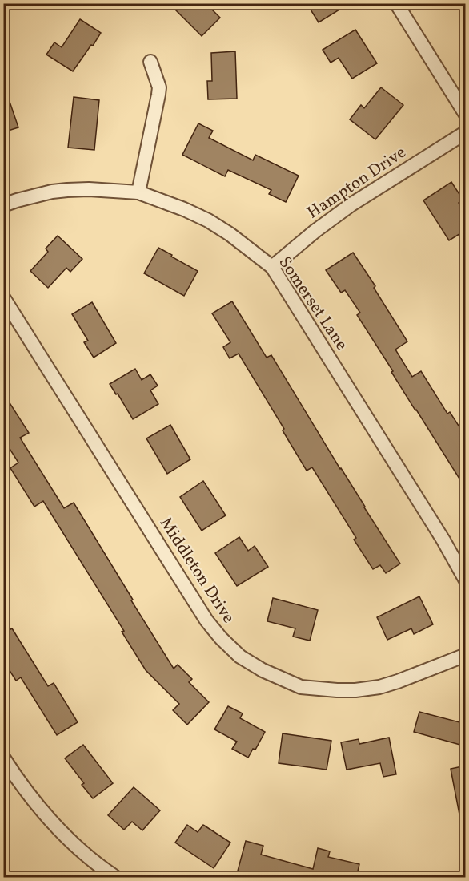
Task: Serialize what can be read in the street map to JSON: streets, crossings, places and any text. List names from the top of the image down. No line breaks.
{"streets":{"street":["Hampton Drive","Somerset Lane","Middleton Drive"]},"crossings":[["Hampton Drive","Somerset Lane"]]}
